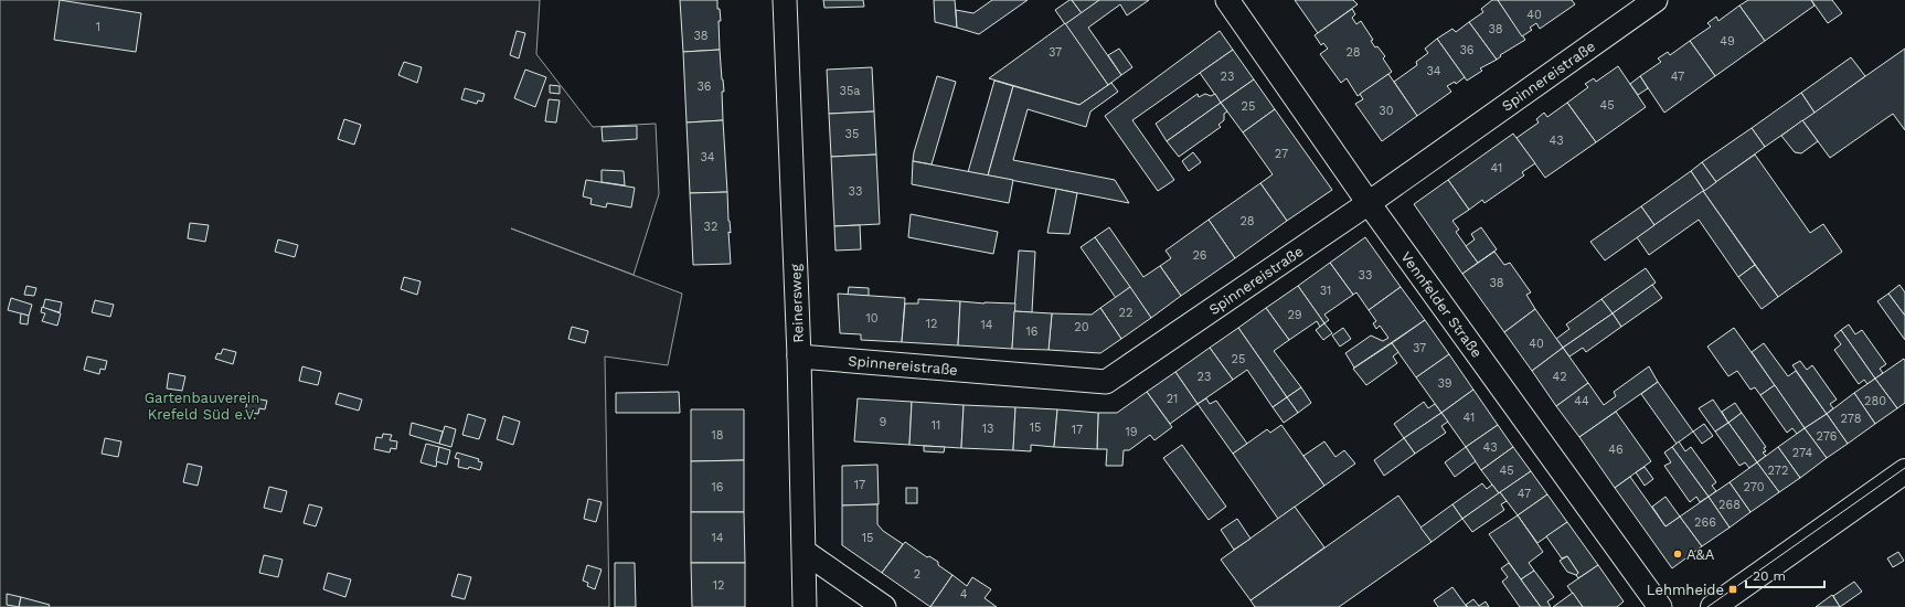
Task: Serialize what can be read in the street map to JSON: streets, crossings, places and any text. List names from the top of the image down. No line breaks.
{"streets":{"street":["Spinnereistraße","Reinersweg","Vennfelder Straße"]},"crossings":[["Spinnereistraße","Reinersweg"],["Spinnereistraße","Vennfelder Straße"]],"parks":["Gartenbauverein Krefeld Süd e.V."],"places":{"other":["A&A"],"transit":["Lehmheide"]},"house_numbers":["40","1","38","38","49","36","37","28","34","23","47","36","35a","45","25","30","35","43","27","34","41","33","28","32","26","33","38","31","22","29","10","12","14","20","16","40","37","25","23","42","39","21","44","280","41","278","9","11","15","13","17","19","18","276","43","46","274","45","272","17","16","270","47","268","266","14","15","2","12","4"],"scale_bar":"20 m"}
